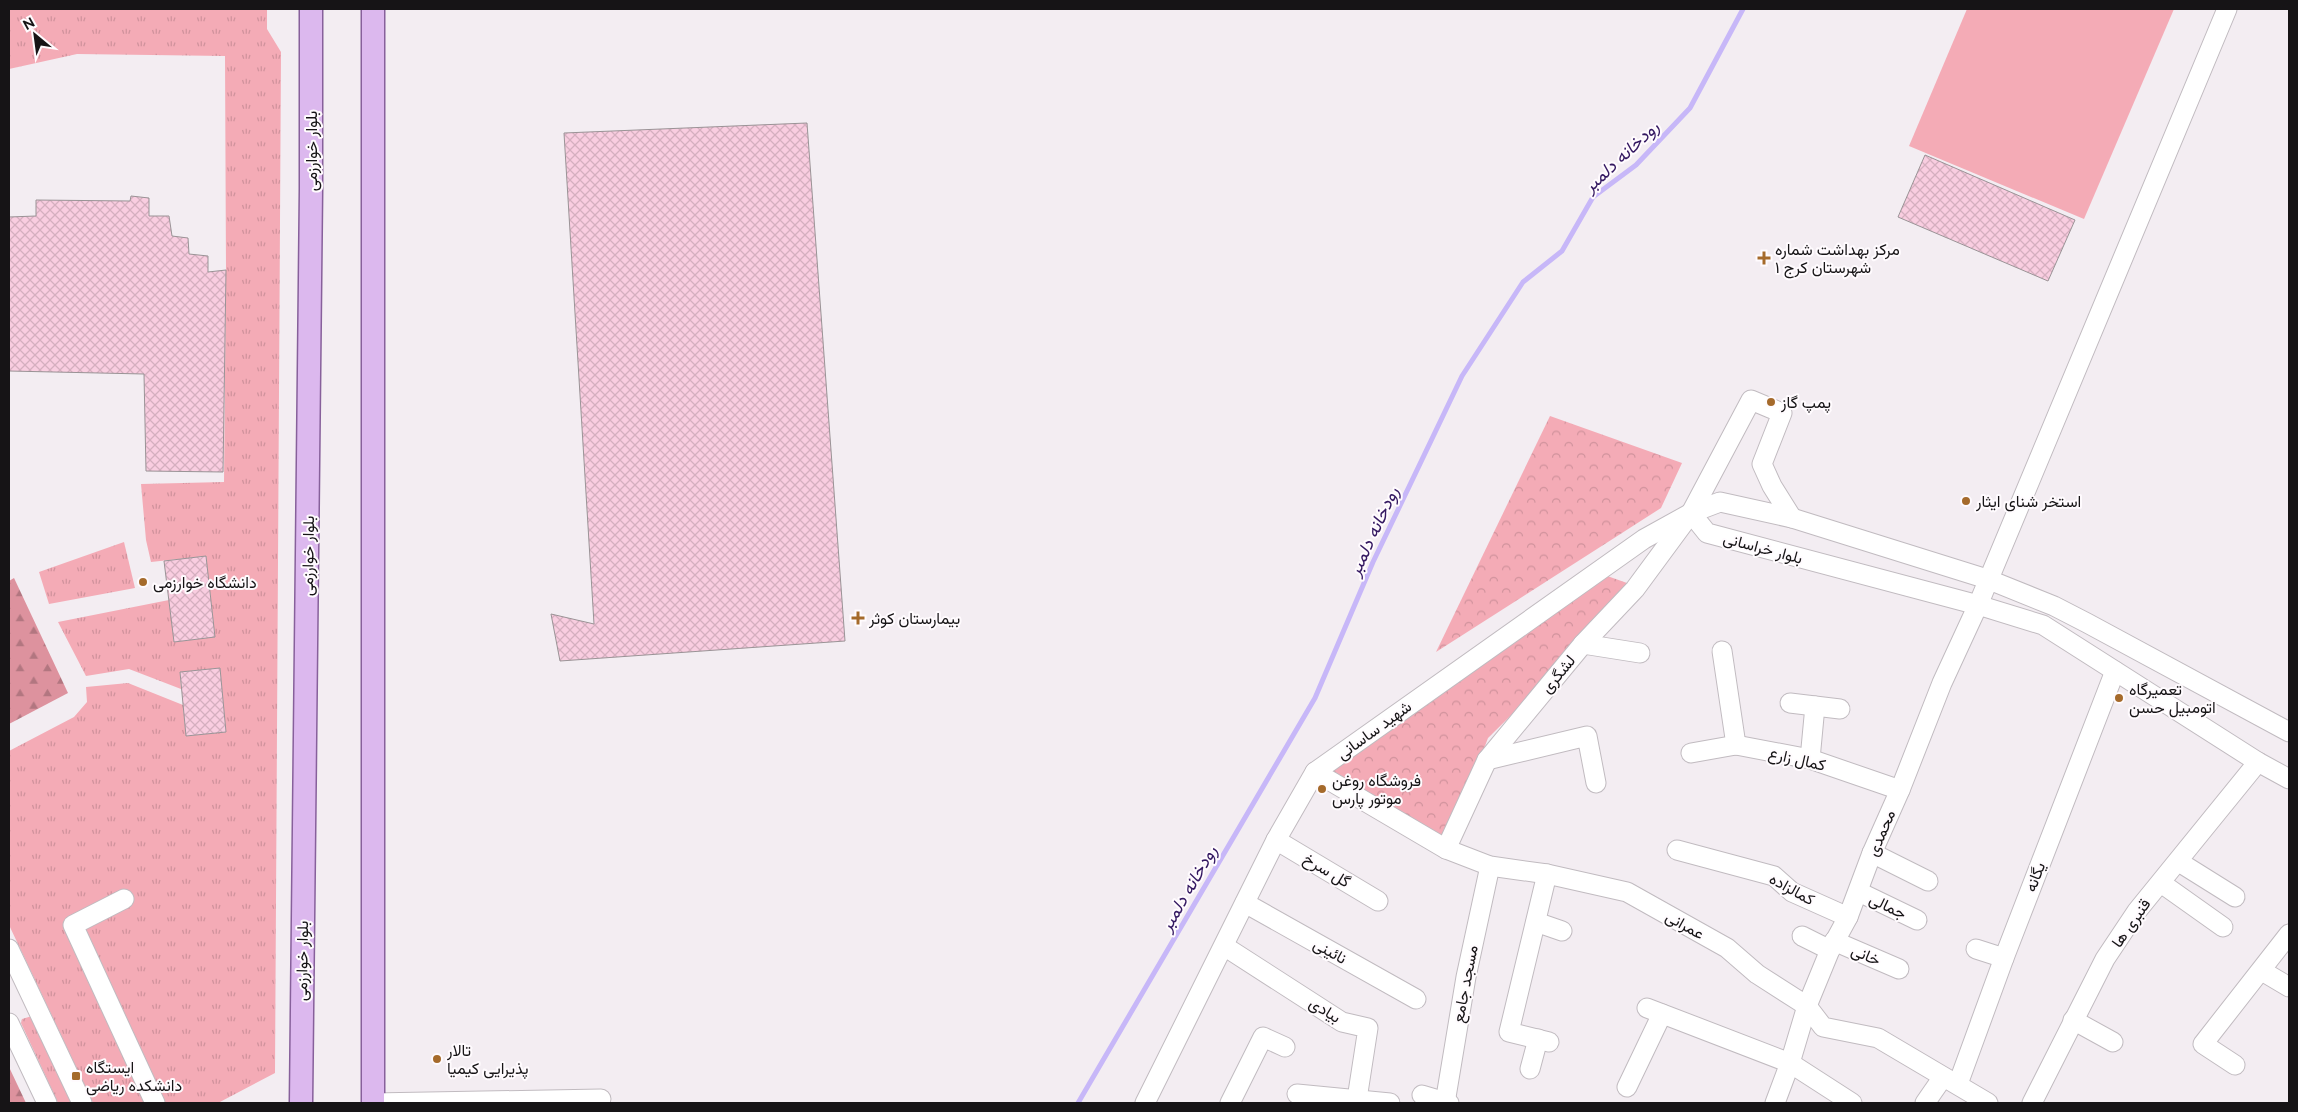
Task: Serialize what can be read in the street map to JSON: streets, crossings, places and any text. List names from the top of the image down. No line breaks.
{"streets":{"main road":["بلوار خوارزمی"],"street":["بلوار خراسانی","لشگری","شهید ساسانی","کمال زارع","محمدی","گل سرخ","یگانه","کمالزاده","جمالی","قنبری ها","عمرانی","نائینی","خانی","مسجد جامع","بیادی"]},"crossings":[["بلوار خراسانی","لشگری"],["بلوار خراسانی","شهید ساسانی"],["بلوار خراسانی","محمدی"],["بلوار خراسانی","یگانه"],["بلوار خراسانی","قنبری ها"],["لشگری","شهید ساسانی"],["لشگری","عمرانی"],["شهید ساسانی","گل سرخ"],["شهید ساسانی","عمرانی"],["شهید ساسانی","نائینی"],["شهید ساسانی","بیادی"],["کمال زارع","محمدی"],["محمدی","کمالزاده"],["محمدی","جمالی"],["محمدی","عمرانی"],["محمدی","خانی"],["عمرانی","مسجد جامع"]],"water":["رودخانه دلمبر"],"places":{"health":["مرکز بهداشت شماره ۱ شهرستان کرج","بیمارستان کوثر"],"other":["پمپ گاز","استخر شنای ایثار","دانشگاه خوارزمی","تعمیرگاه اتومبیل حسن","فروشگاه روغن موتور پارس","تالار پذیرایی کیمیا"],"transit":["ایستگاه دانشکده ریاضی"]},"north":"top left"}
